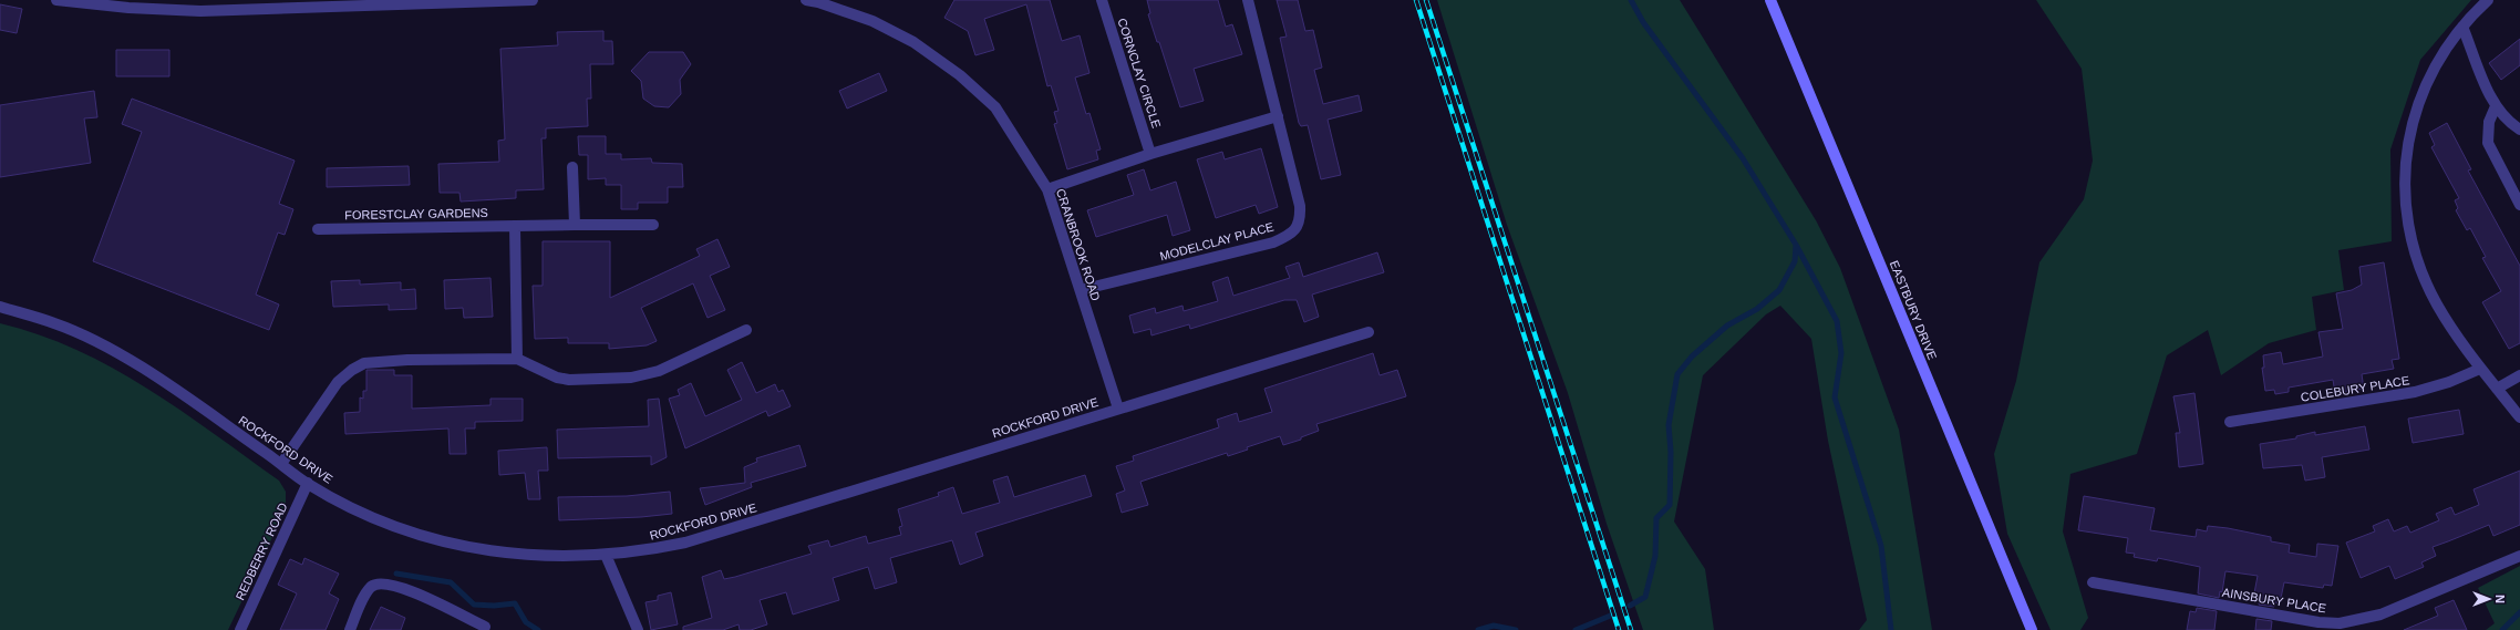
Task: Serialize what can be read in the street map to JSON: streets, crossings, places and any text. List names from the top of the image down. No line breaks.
{"streets":{"street":["CORNCLAY CIRCLE","FORESTCLAY GARDENS","MODELCLAY PLACE","CRANBROOK ROAD","EASTBURY DRIVE","COLEBURY PLACE","ROCKFORD DRIVE","REDBERRY ROAD","AINSBURY PLACE"]},"crossings":[["MODELCLAY PLACE","CRANBROOK ROAD"],["CRANBROOK ROAD","ROCKFORD DRIVE"],["ROCKFORD DRIVE","REDBERRY ROAD"]],"north":"right"}
